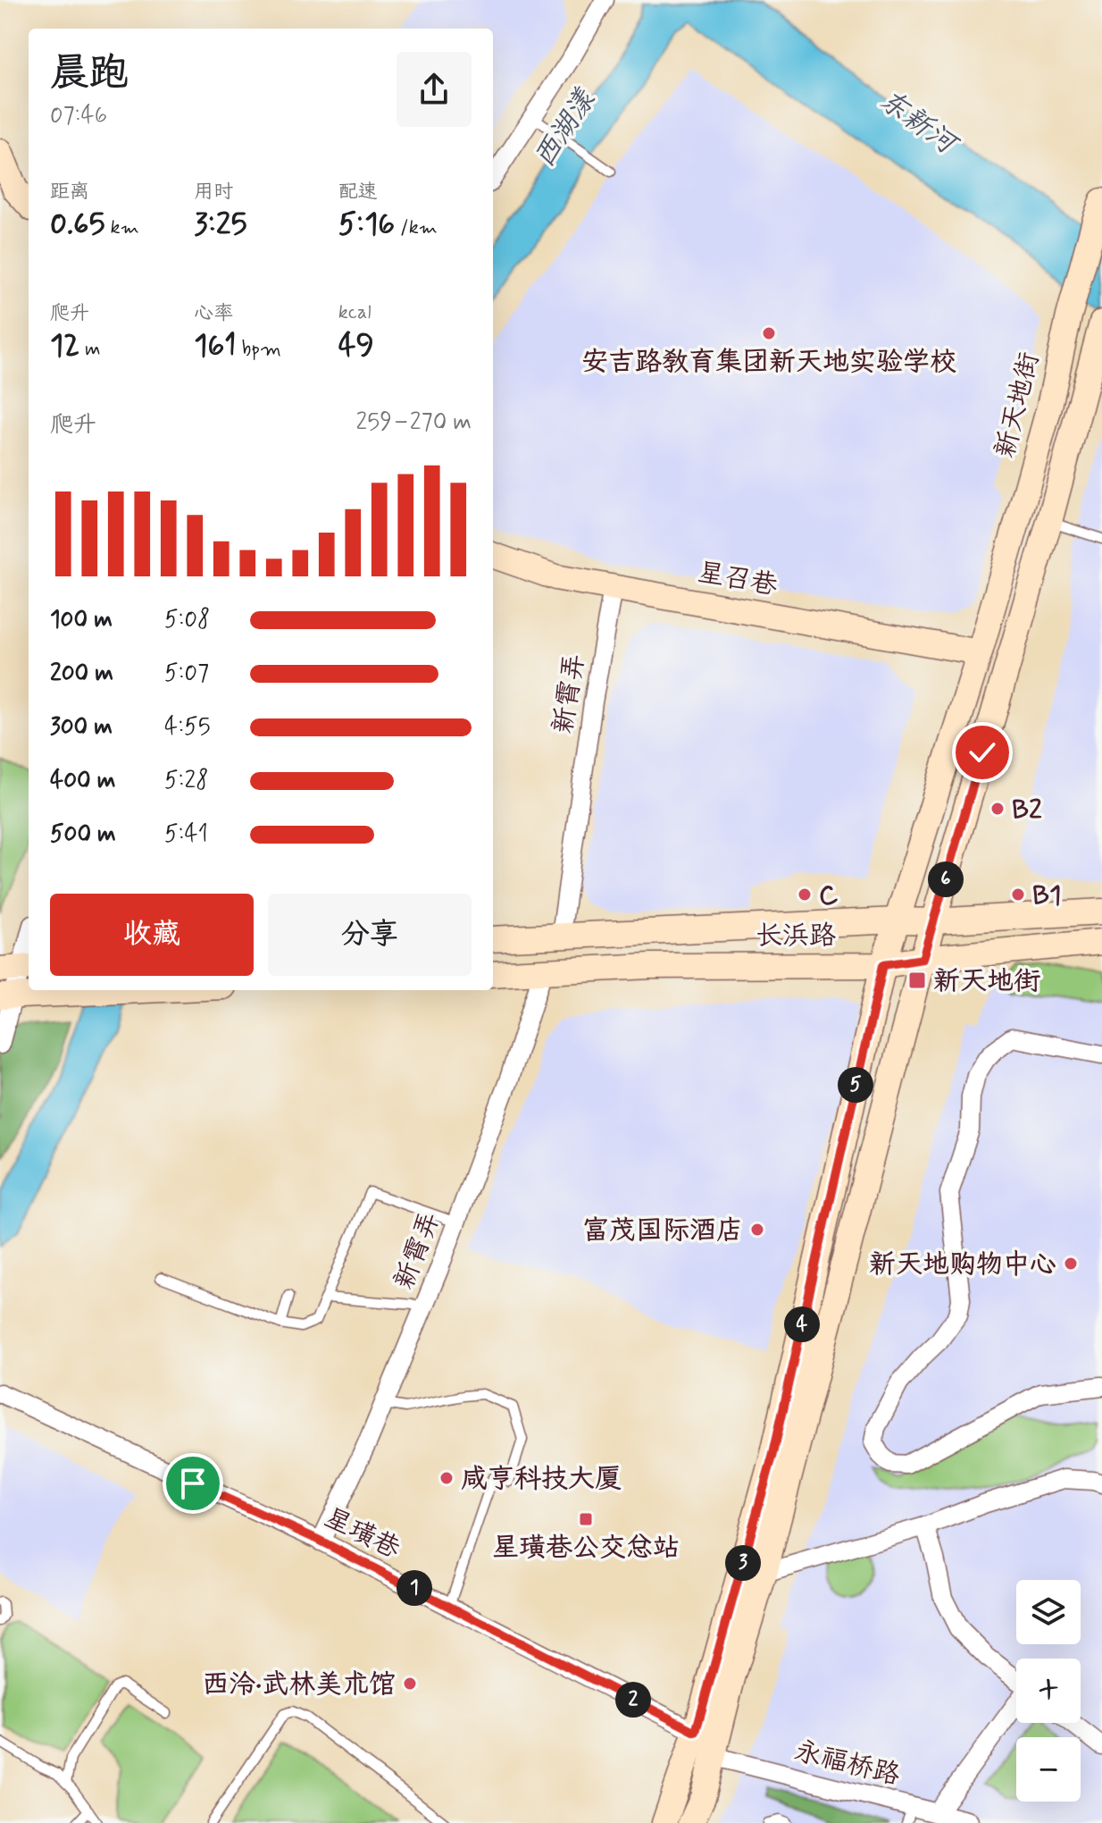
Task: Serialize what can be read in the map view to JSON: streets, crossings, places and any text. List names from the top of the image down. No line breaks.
{"streets":{"main road":["新天地街","星召巷","长浜路"],"street":["新霄弄","星璜巷","永福桥路"]},"crossings":[["新天地街","星召巷"],["新天地街","长浜路"],["新天地街","星璜巷"],["星召巷","新霄弄"],["新霄弄","长浜路"],["新霄弄","星璜巷"]],"water":["东新河","西湖漾"],"places":{"other":["安吉路教育集团新天地实验学校","B2","C","B1","富茂国际酒店","新天地购物中心","咸亨科技大厦","西泠·武林美术馆"],"transit":["新天地街","星璜巷公交总站"]},"page":{"heading":["晨跑","07:46"],"stats":[["距离","0.65 km"],["用时","3:25"],["配速","5:16 /km"],["爬升","12 m"],["心率","161 bpm"],["kcal","49"]],"chart":["爬升","259–270 m"],"list":[{"name":"100 m","note":"5:08"},{"name":"200 m","note":"5:07"},{"name":"300 m","note":"4:55"},{"name":"400 m","note":"5:28"},{"name":"500 m","note":"5:41"}],"pins":["6","5","4","3","1","2"],"buttons":["收藏","分享"],"map_buttons":["+","−"]}}
